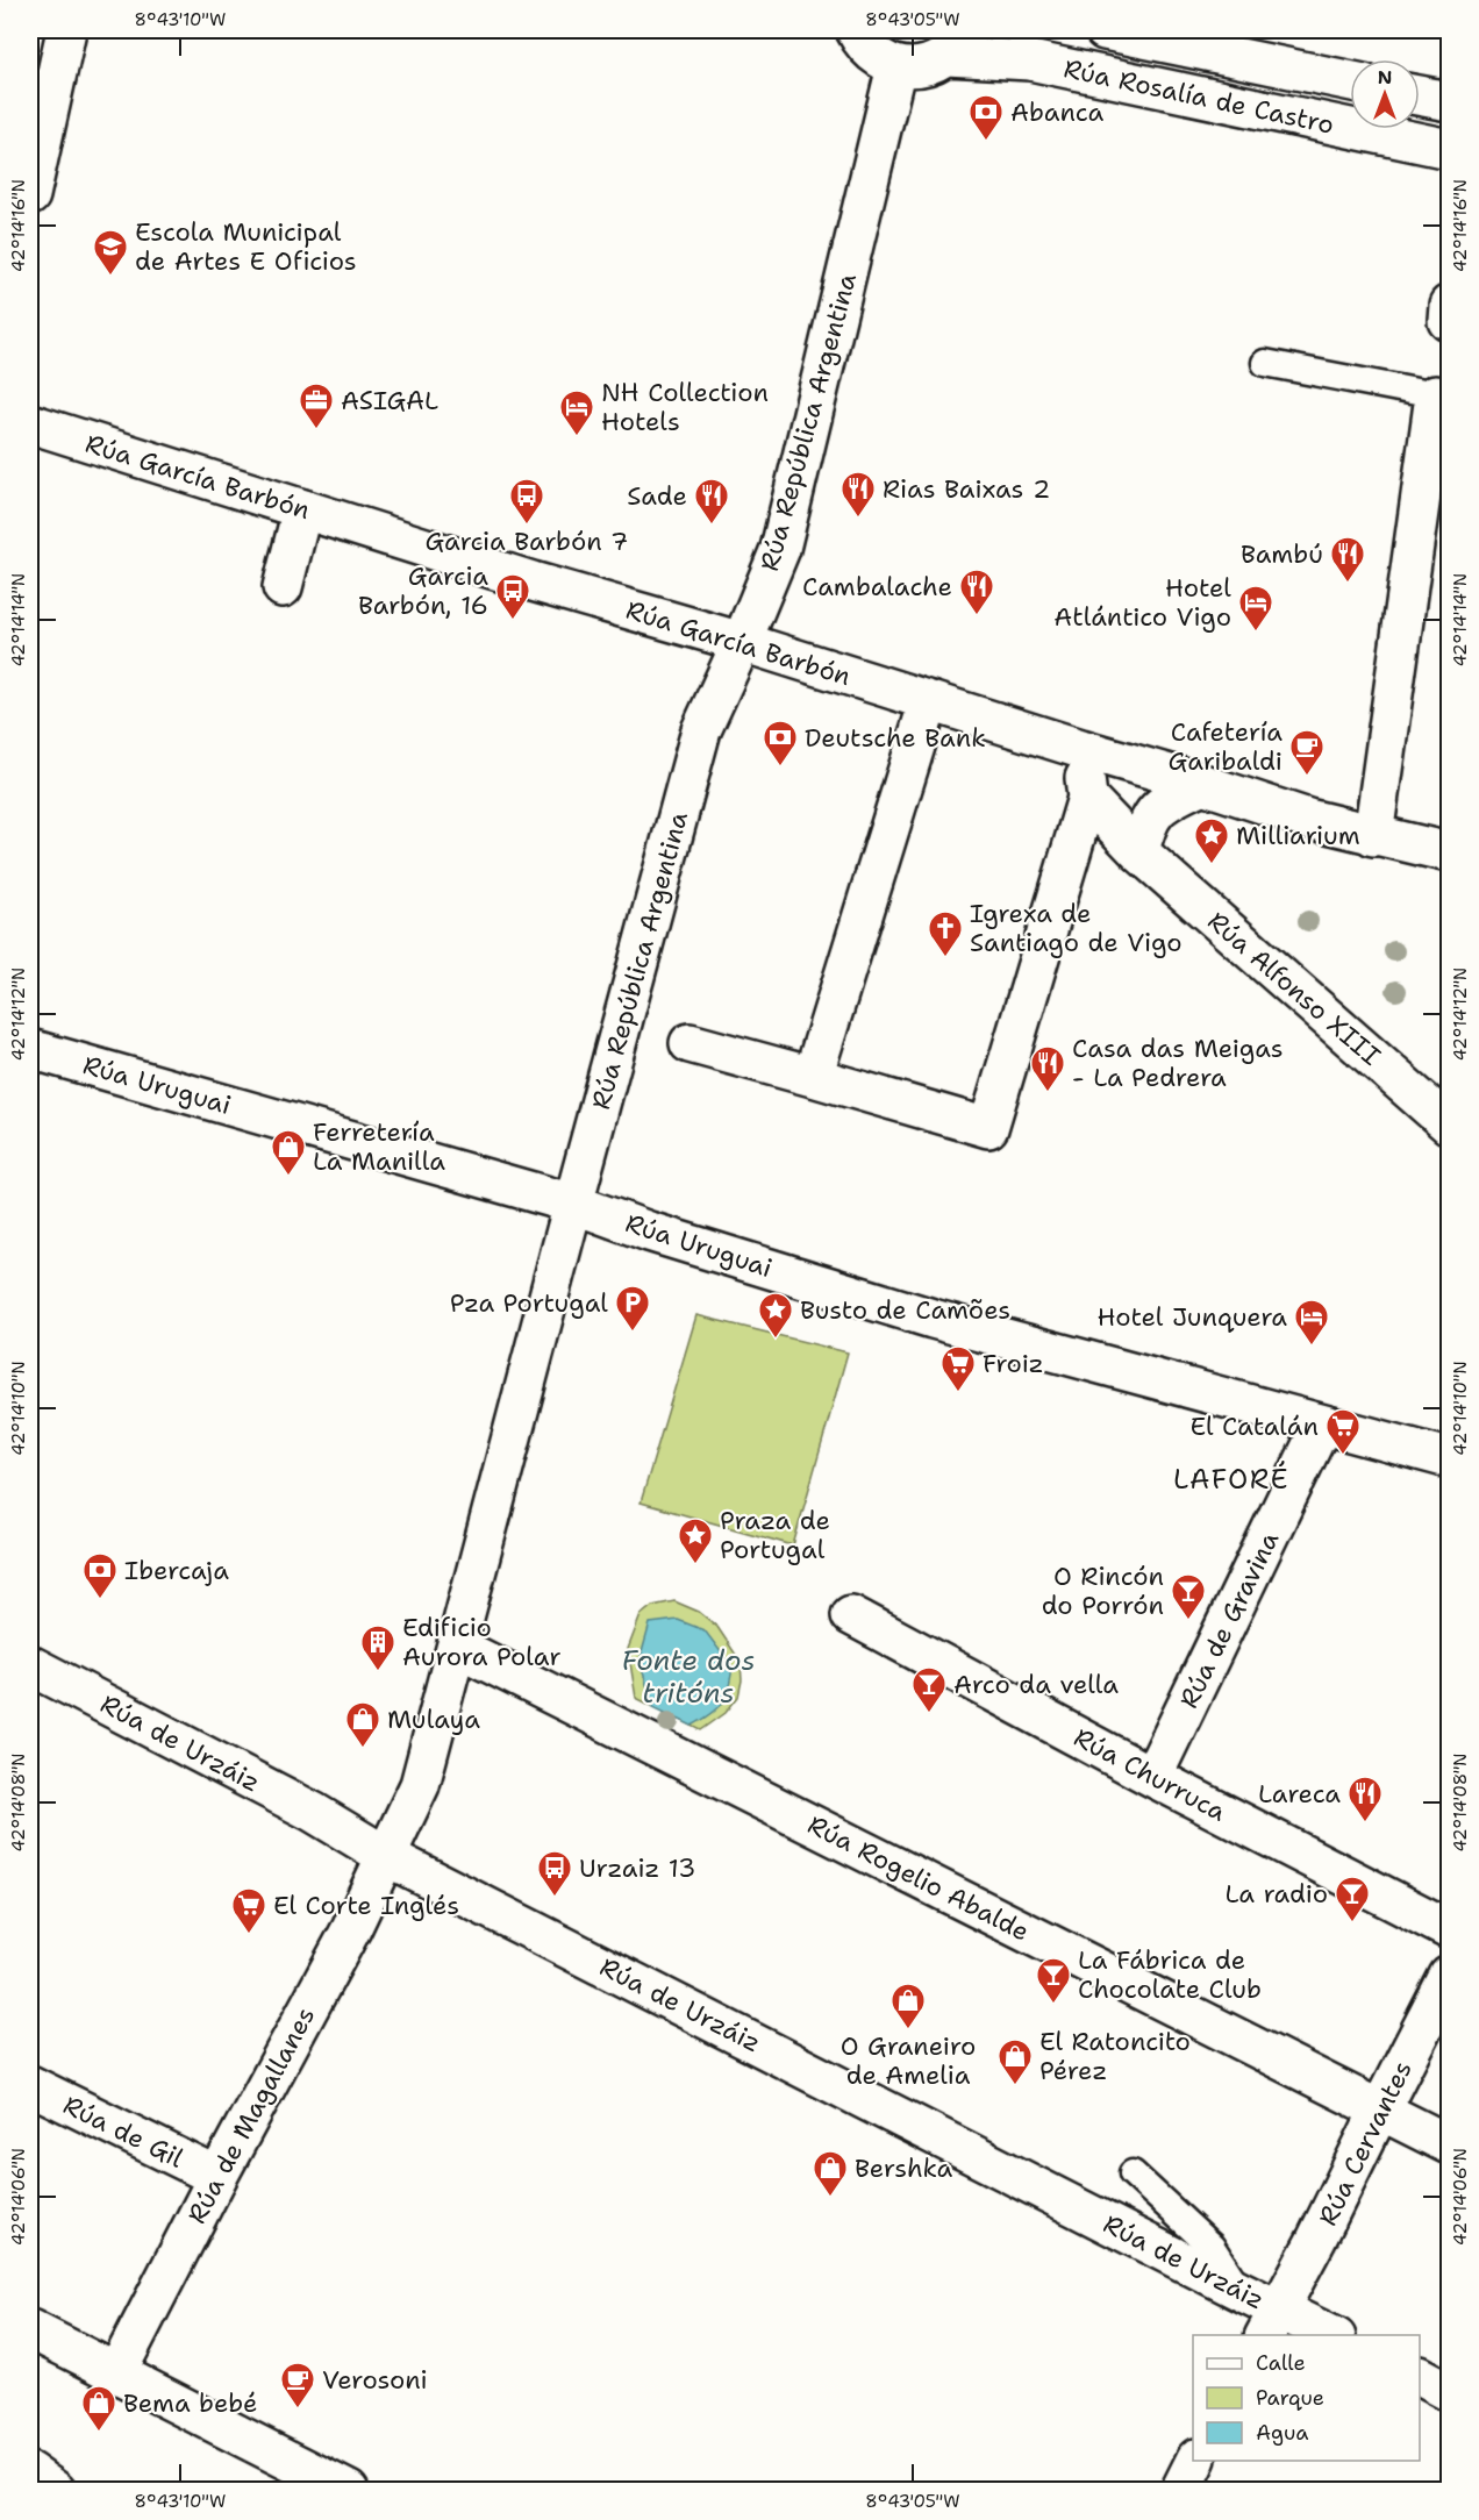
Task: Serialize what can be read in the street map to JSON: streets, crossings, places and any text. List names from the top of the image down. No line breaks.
{"streets":{"street":["Rúa Rosalía de Castro","Rúa República Argentina","Rúa García Barbón","Rúa Alfonso XIII","Rúa Uruguai","Rúa de Gravina","Rúa de Urzáiz","Rúa Churruca","Rúa Rogelio Abalde","Rúa de Magallanes","Rúa de Gil","Rúa Cervantes"]},"crossings":[["Rúa República Argentina","Rúa García Barbón"],["Rúa República Argentina","Rúa Uruguai"],["Rúa República Argentina","Rúa de Urzáiz"],["Rúa República Argentina","Rúa Rogelio Abalde"],["Rúa República Argentina","Rúa de Magallanes"],["Rúa Uruguai","Rúa de Gravina"],["Rúa de Gravina","Rúa Churruca"],["Rúa de Urzáiz","Rúa de Magallanes"],["Rúa de Urzáiz","Rúa Cervantes"],["Rúa Rogelio Abalde","Rúa Cervantes"],["Rúa de Magallanes","Rúa de Gil"]],"districts":["LAFORÉ"],"water":["Fonte dos tritóns"],"places":{"bank":["Abanca","Deutsche Bank","Ibercaja"],"school or university":["Escola Municipal de Artes E Oficios"],"office":["ASIGAL"],"hotel":["NH Collection Hotels","Hotel Atlántico Vigo","Hotel Junquera"],"restaurant":["Rias Baixas 2","Sade","Bambú","Cambalache","Casa das Meigas - La Pedrera","Lareca"],"bus stop":["Garcia Barbón 7","Garcia Barbón, 16","Urzaiz 13"],"cafe":["Cafetería Garibaldi","Verosoni"],"place":["Milliarium","Busto de Camões","Praza de Portugal"],"church":["Igrexa de Santiago de Vigo"],"shop":["Ferretería La Manilla","Mulaya","O Graneiro de Amelia","El Ratoncito Pérez","Bershka","Bema bebé"],"parking":["Pza Portugal"],"supermarket":["Froiz","El Catalán","El Corte Inglés"],"bar":["O Rincón do Porrón","Arco da vella","La radio","La Fábrica de Chocolate Club"],"building":["Edificio Aurora Polar"]},"legend":["Calle","Parque","Agua"],"north":"top","coordinates":["8°43'10\"W","8°43'05\"W","42°14'16\"N","42°14'14\"N","42°14'12\"N","42°14'10\"N","42°14'08\"N","42°14'06\"N"]}
